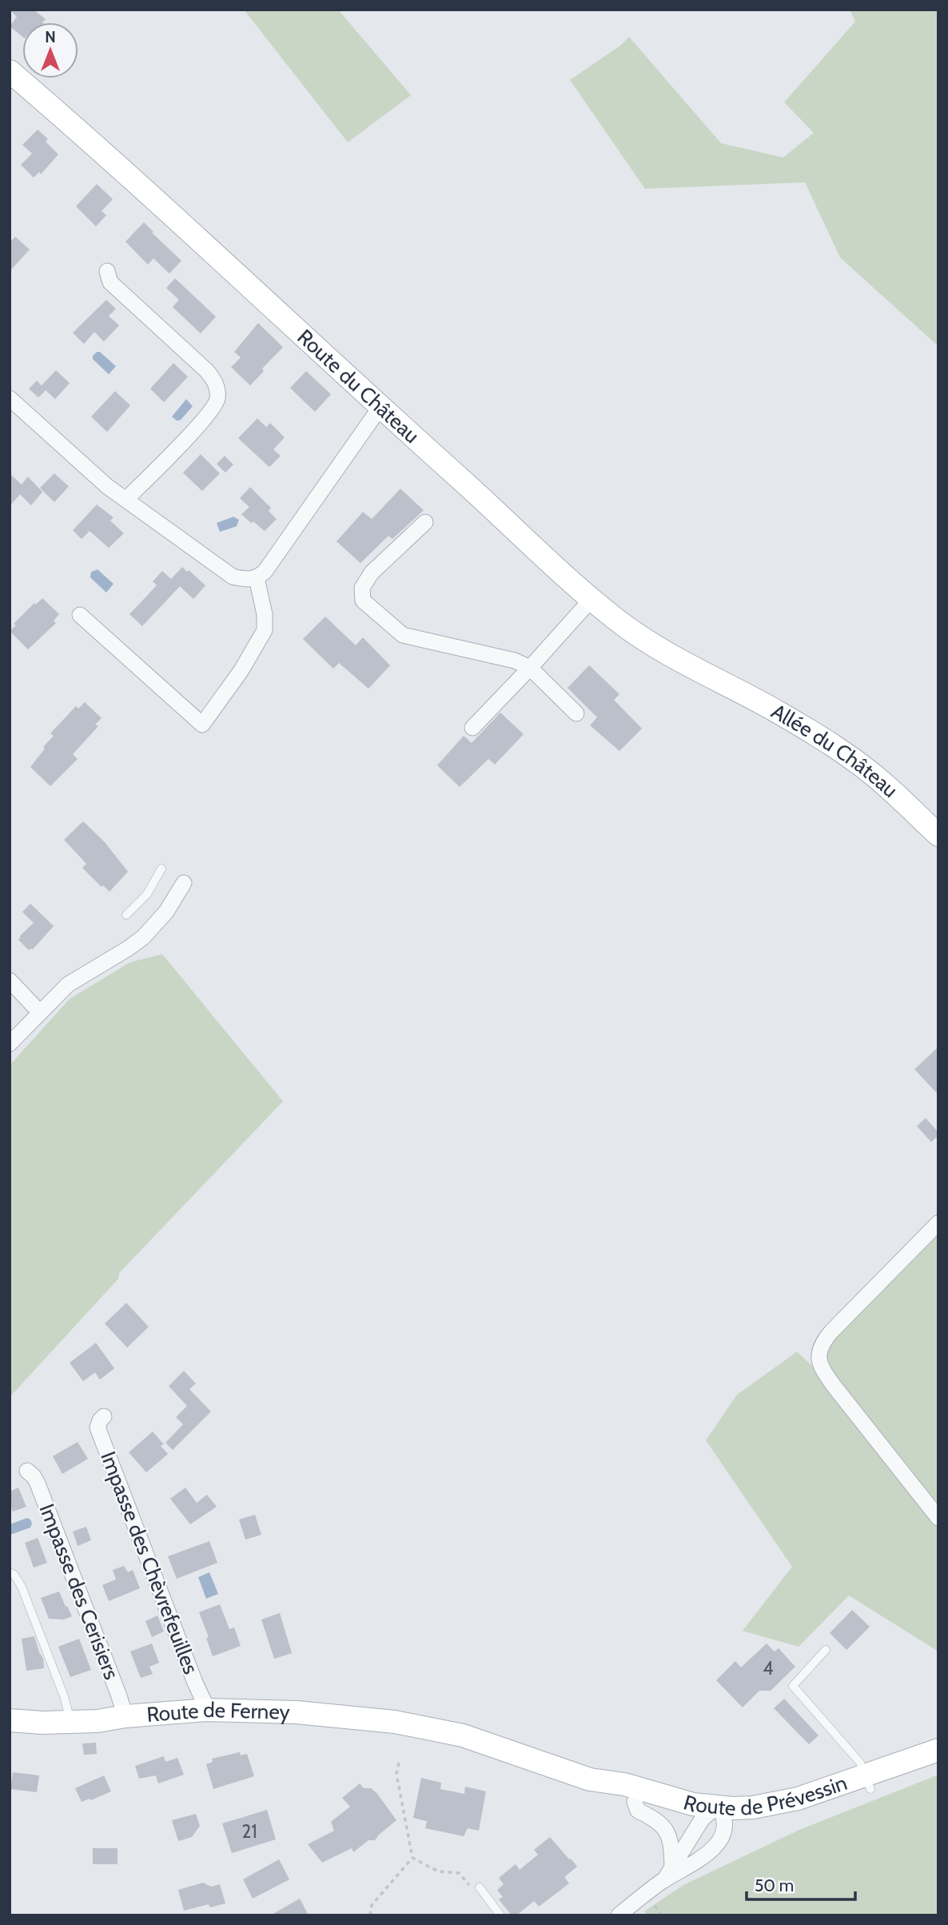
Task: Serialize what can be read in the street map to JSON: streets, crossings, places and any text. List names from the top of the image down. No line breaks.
{"streets":{"main road":["Route du Château","Allée du Château","Route de Ferney","Route de Prévessin"],"street":["Impasse des Chèvrefeuilles","Impasse des Cerisiers"]},"crossings":[["Route du Château","Allée du Château"],["Impasse des Chèvrefeuilles","Route de Ferney"],["Impasse des Cerisiers","Route de Ferney"],["Route de Ferney","Route de Prévessin"]],"house_numbers":["4","21"],"scale_bar":"50 m","north":"top"}
